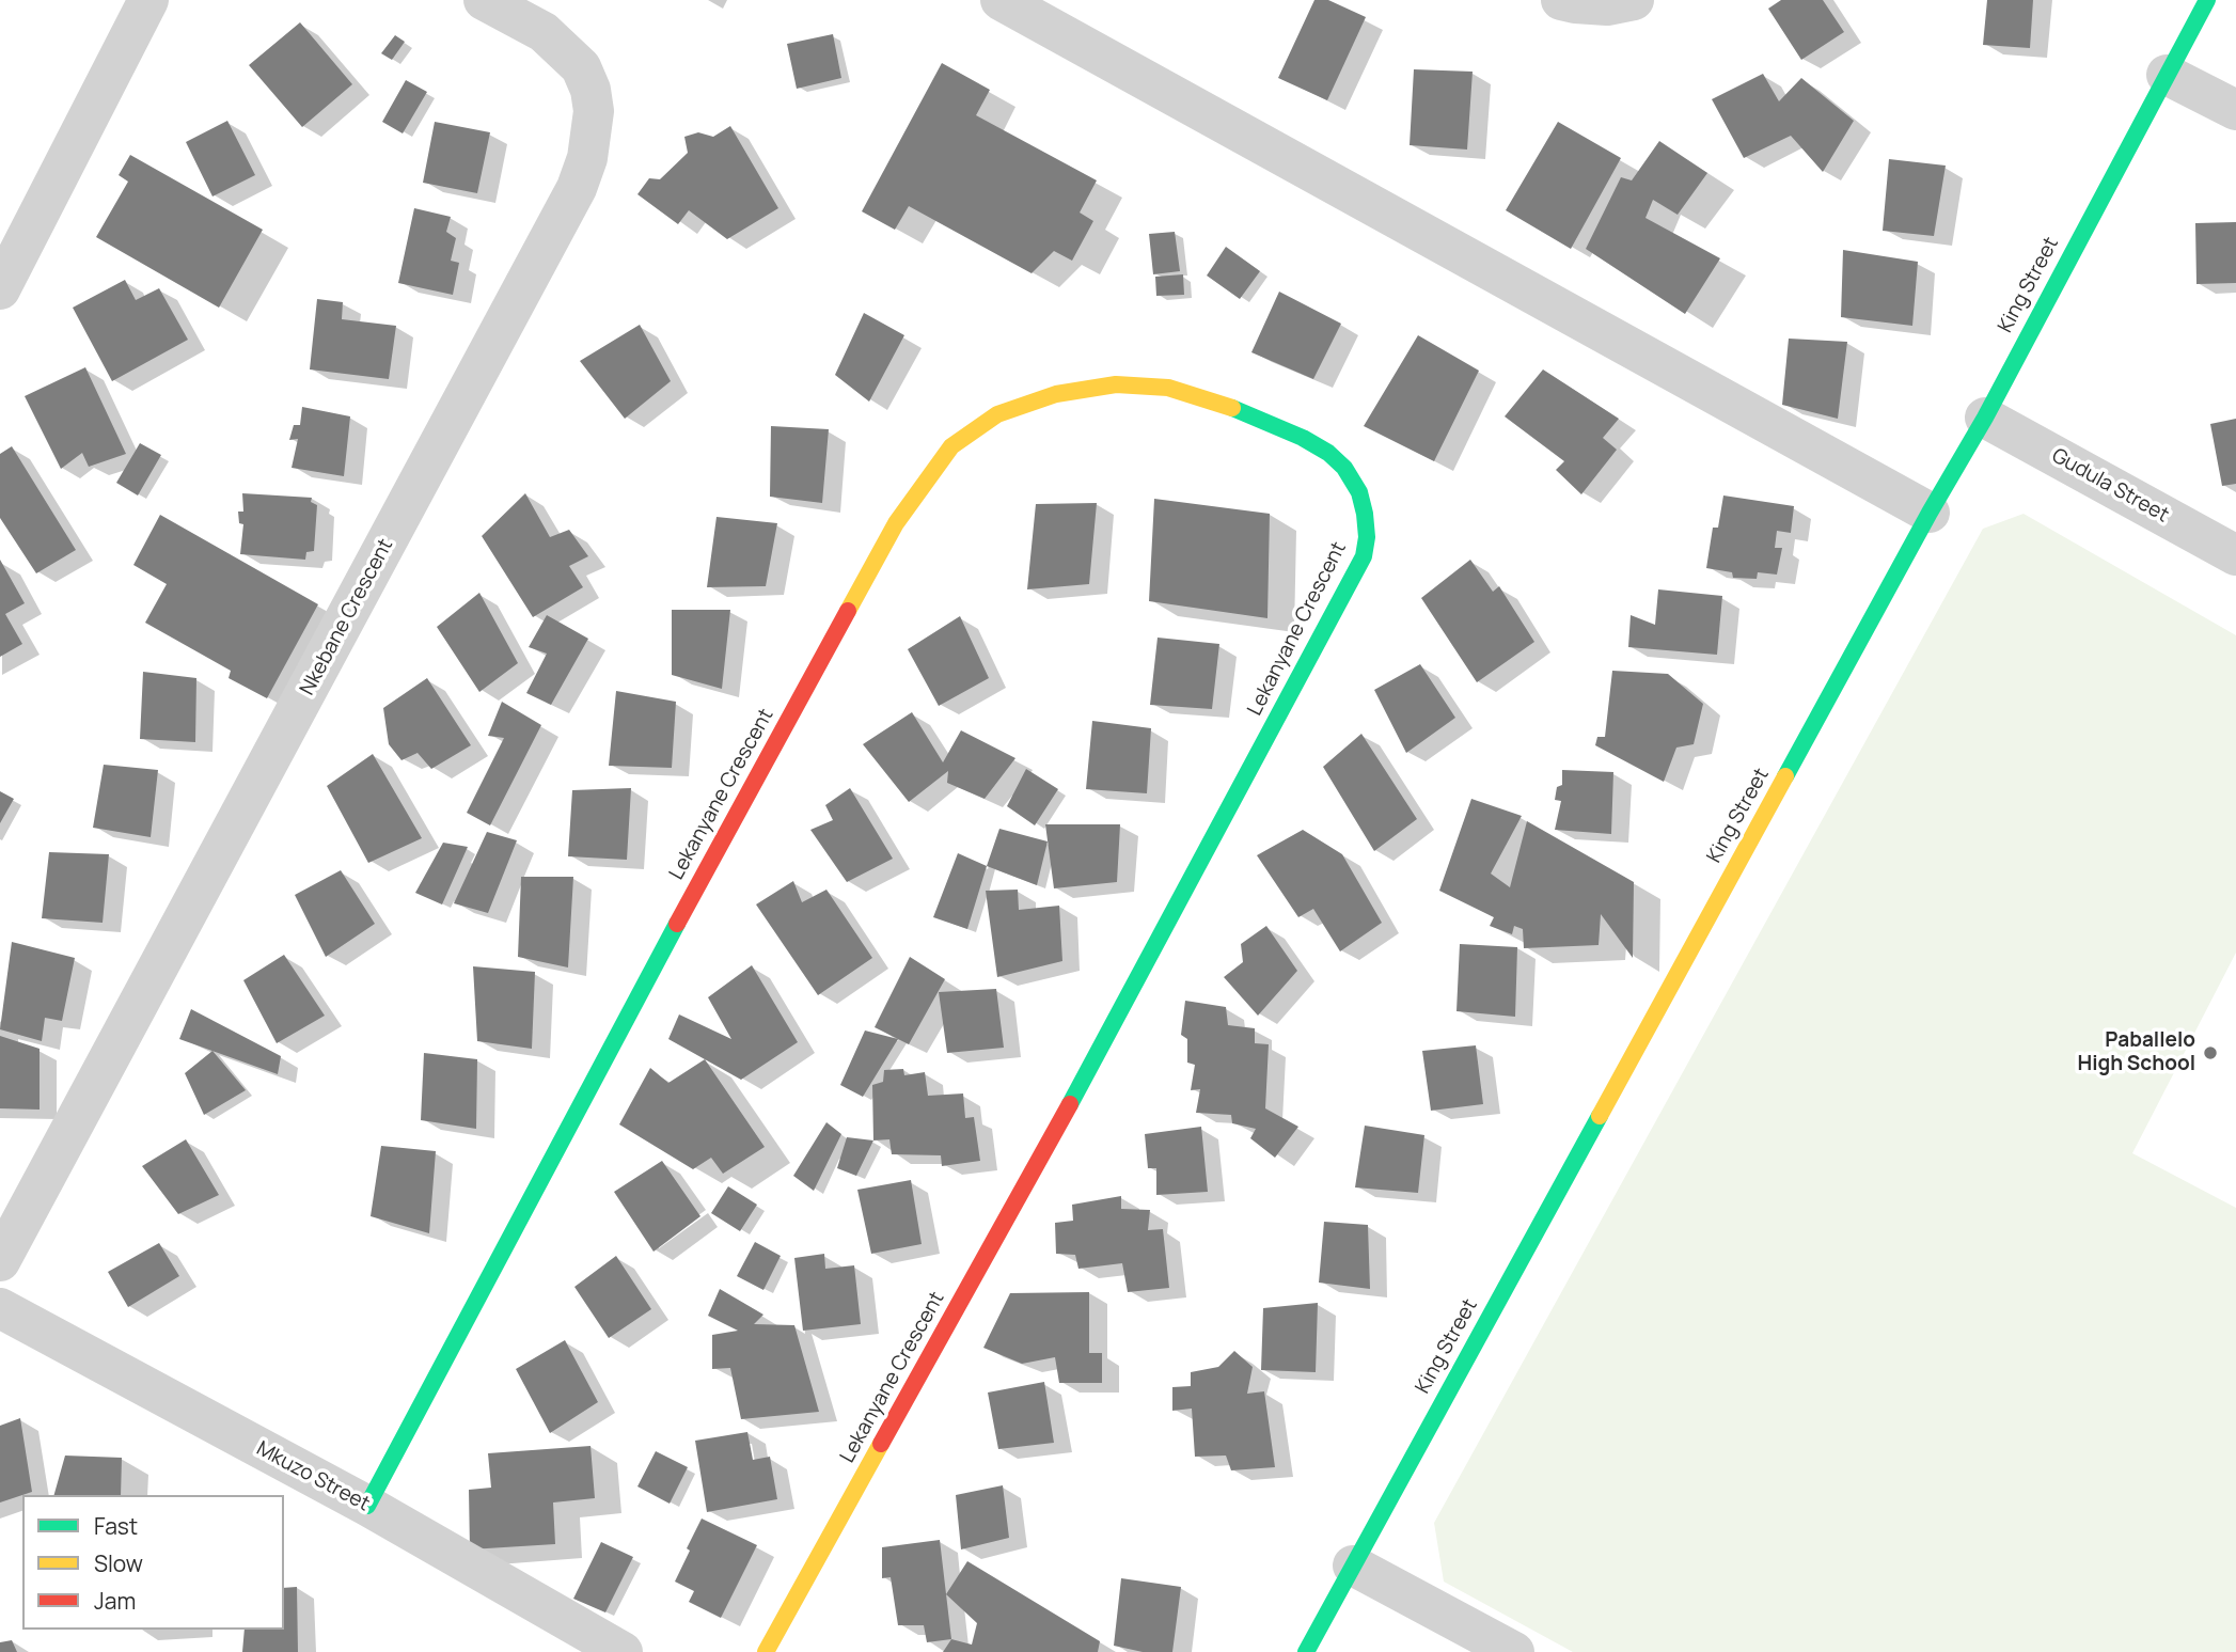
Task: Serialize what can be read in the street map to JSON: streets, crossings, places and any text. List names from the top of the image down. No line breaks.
{"streets":{"street":["King Street","Gudula Street","Nkebane Crescent","Lekanyane Crescent","Mkuzo Street"]},"crossings":[["King Street","Gudula Street"],["Lekanyane Crescent","Mkuzo Street"]],"places":["Paballelo High School"],"legend":["Fast","Slow","Jam"]}
